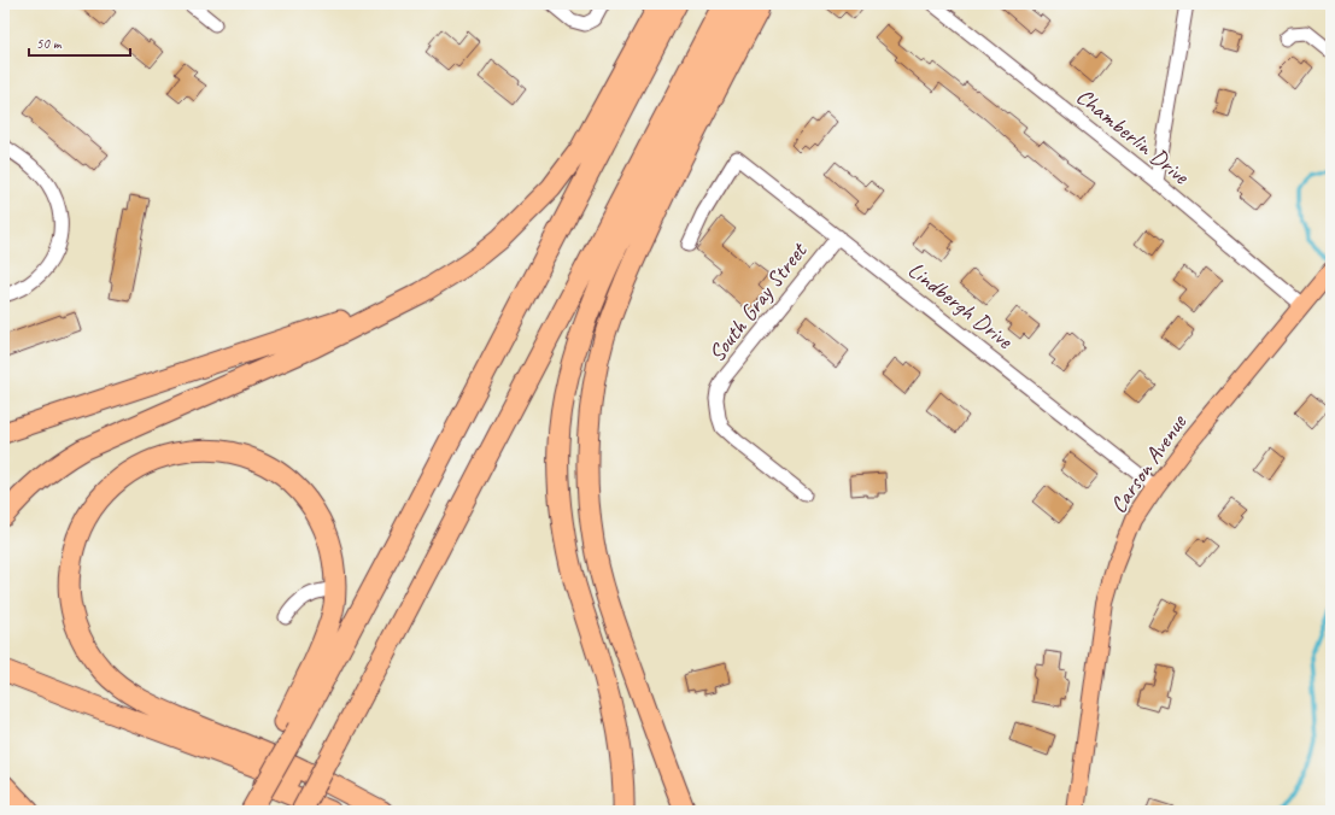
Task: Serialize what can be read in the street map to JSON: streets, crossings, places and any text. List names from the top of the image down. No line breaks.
{"streets":{"main road":["Carson Avenue"],"street":["Chamberlin Drive","South Gray Street","Lindbergh Drive"]},"crossings":[["Chamberlin Drive","Carson Avenue"],["South Gray Street","Lindbergh Drive"],["Lindbergh Drive","Carson Avenue"]],"scale_bar":"50 m"}
